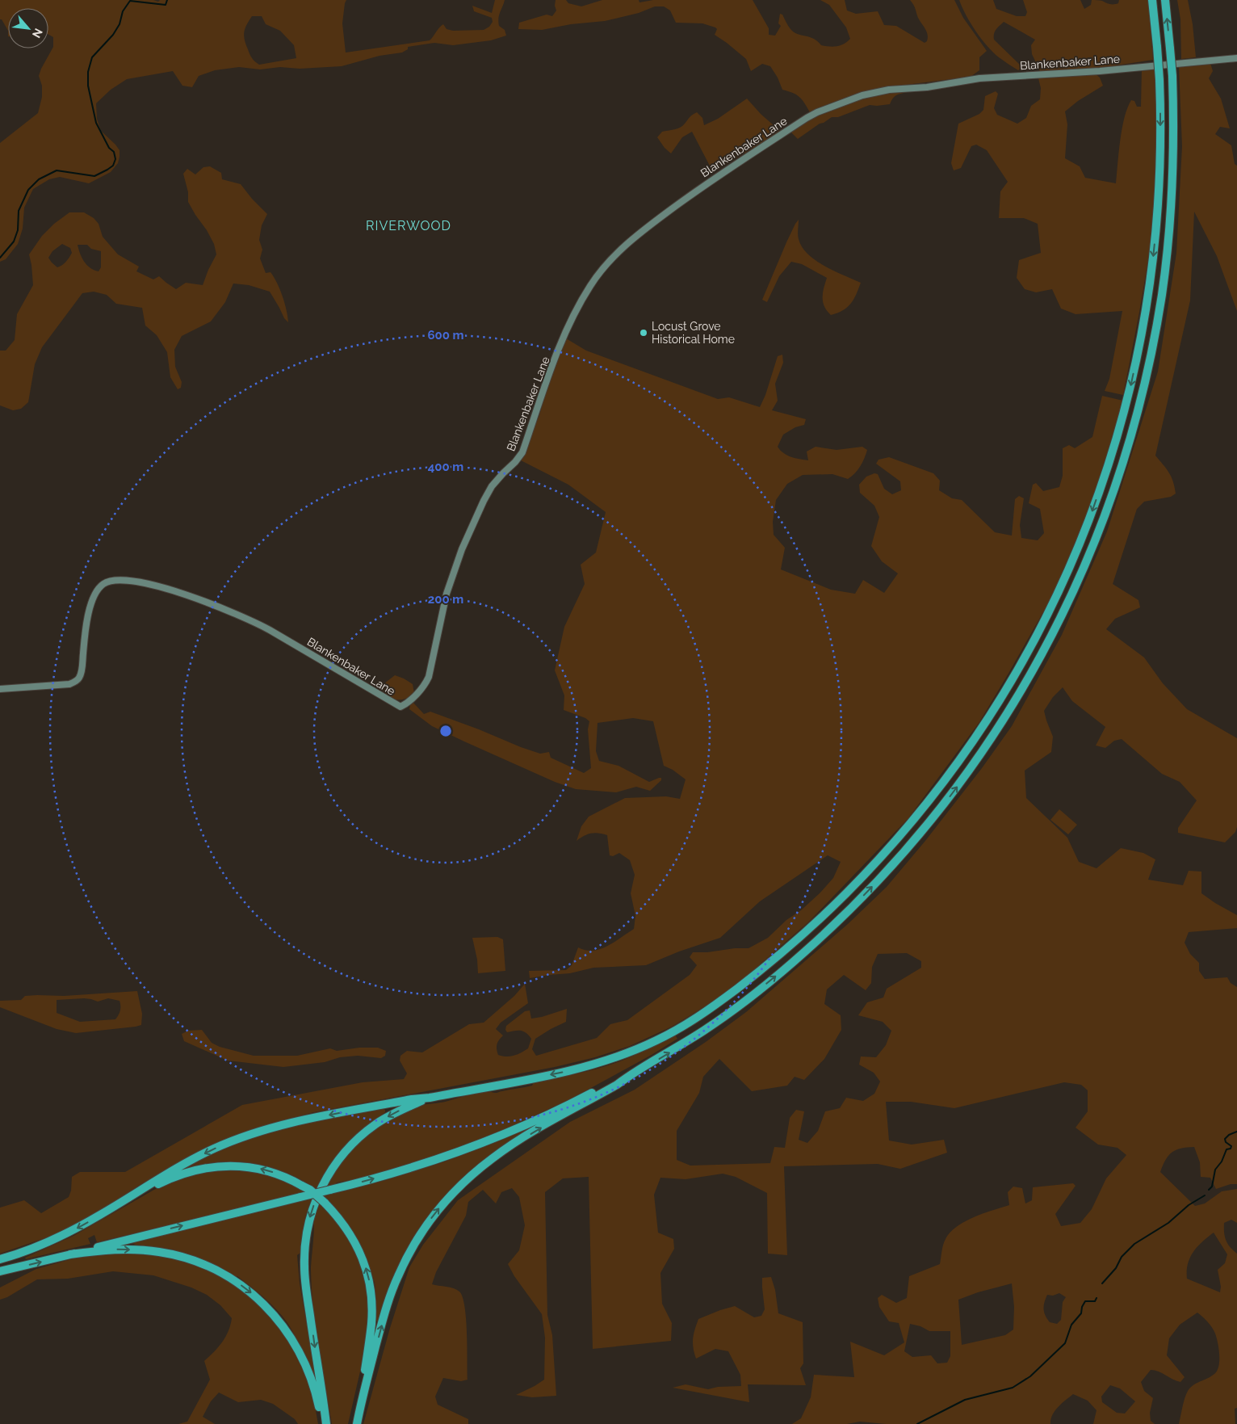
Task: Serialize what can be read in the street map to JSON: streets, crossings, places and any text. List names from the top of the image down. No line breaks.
{"streets":{"street":["Blankenbaker Lane"]},"districts":["RIVERWOOD"],"places":["Locust Grove Historical Home"],"north":"bottom right","rings":["600 m","400 m","200 m"]}
